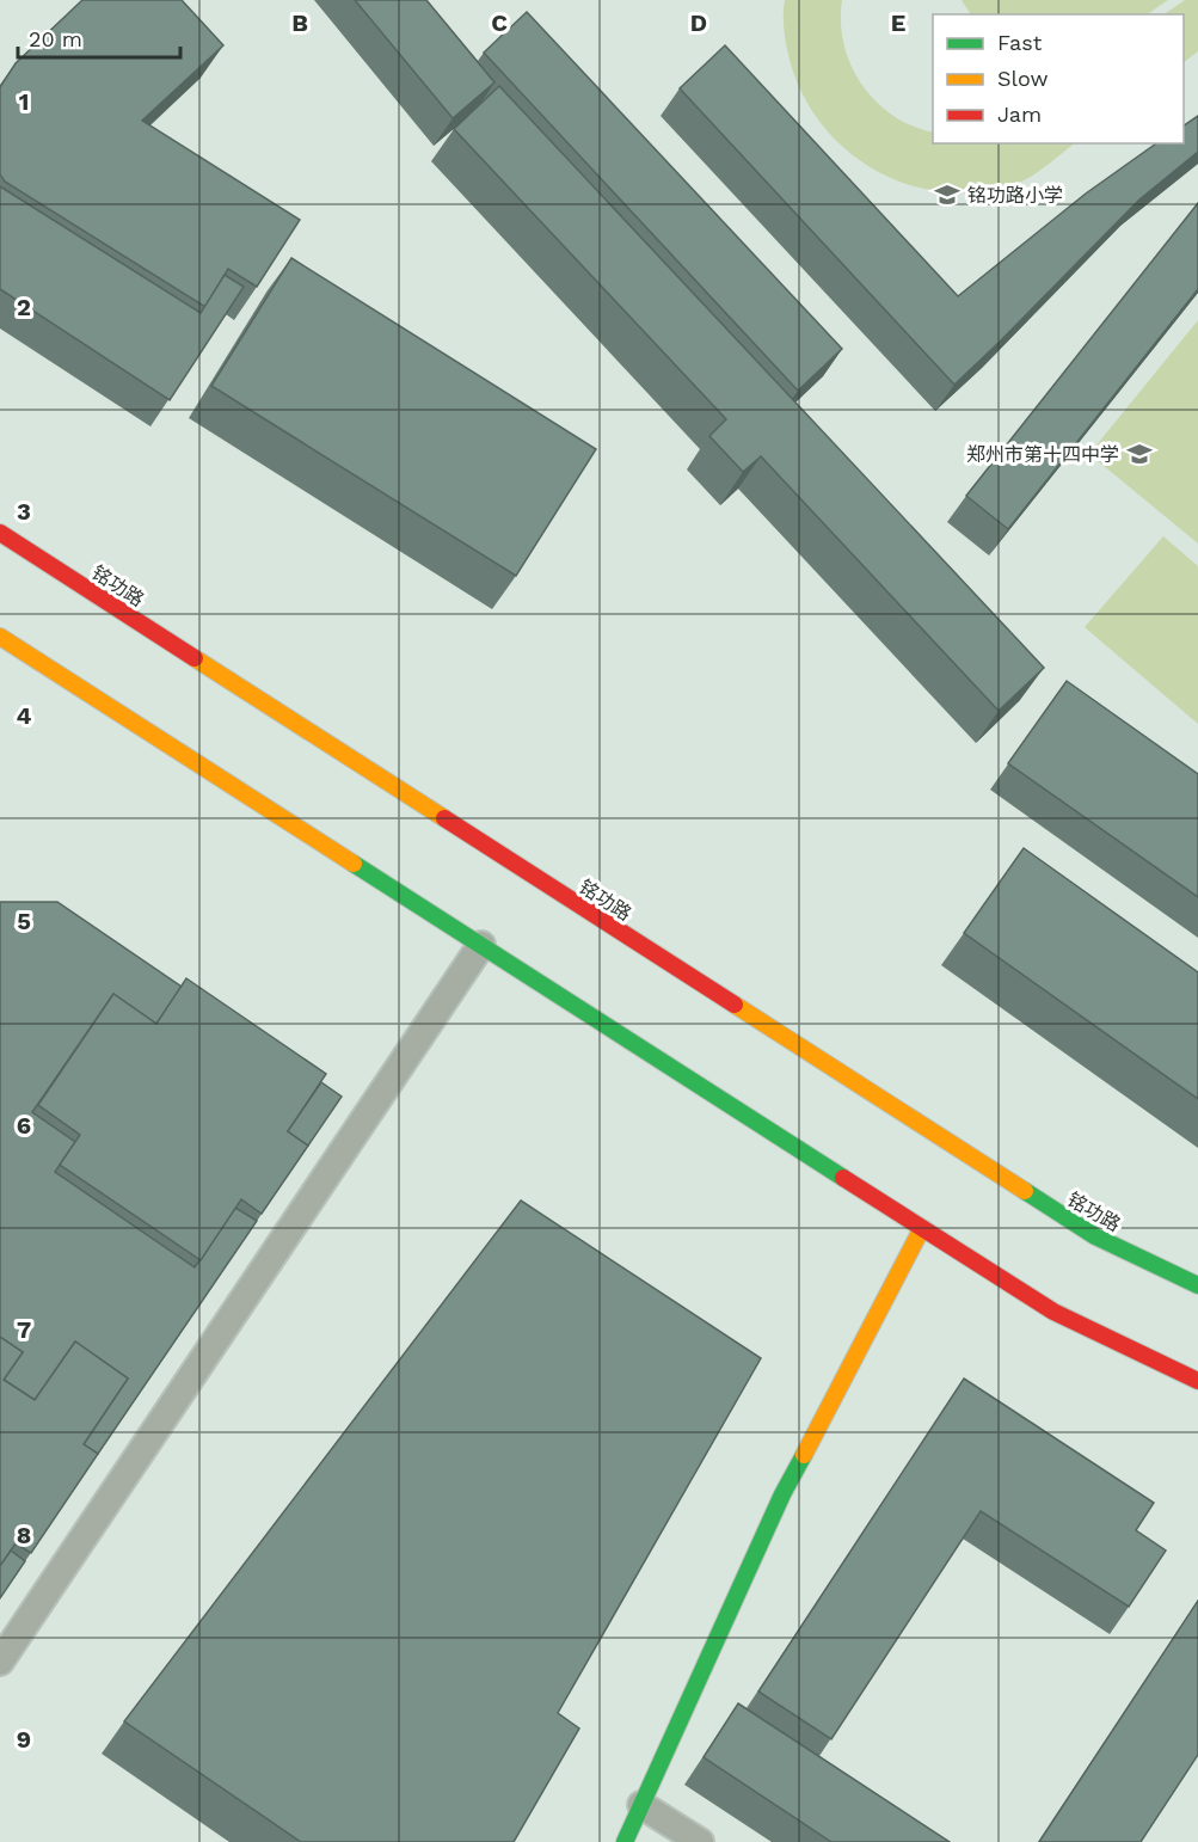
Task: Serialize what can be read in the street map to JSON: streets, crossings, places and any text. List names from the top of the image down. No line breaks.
{"streets":{"main road":["铭功路"]},"places":{"school or university":["铭功路小学","郑州市第十四中学"]},"legend":["Fast","Slow","Jam"],"scale_bar":"20 m","grid":{"columns":["B","C","D","E"],"rows":["1","2","3","4","5","6","7","8","9"]}}
